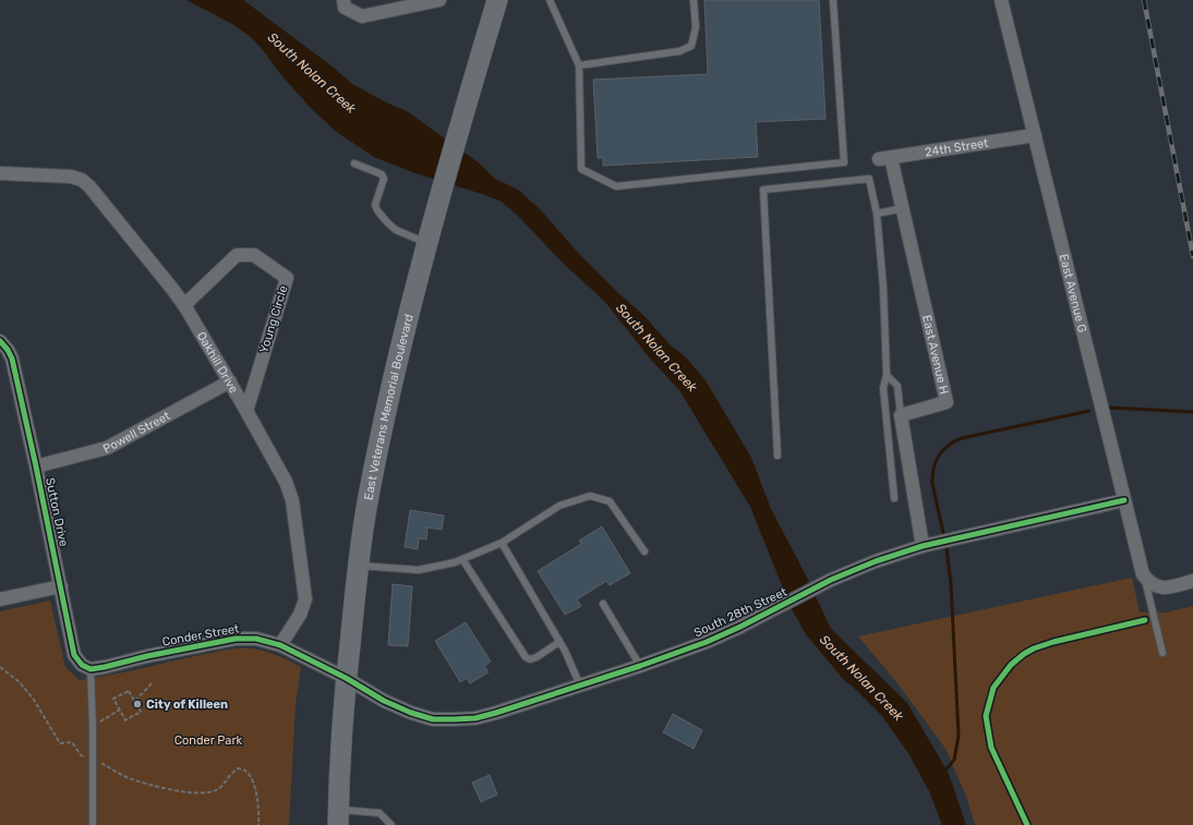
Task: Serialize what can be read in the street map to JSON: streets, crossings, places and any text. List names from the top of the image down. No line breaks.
{"streets":{"main road":["East Veterans Memorial Boulevard"],"street":["24th Street","East Avenue G","Young Circle","East Avenue H","Oakhill Drive","Powell Street","Sutton Drive","South 28th Street","Conder Street"]},"crossings":[["24th Street","East Avenue G"],["24th Street","East Avenue H"],["East Avenue G","South 28th Street"],["Young Circle","Oakhill Drive"],["Oakhill Drive","Powell Street"],["Oakhill Drive","Conder Street"],["East Veterans Memorial Boulevard","South 28th Street"],["East Veterans Memorial Boulevard","Conder Street"],["Powell Street","Sutton Drive"],["Sutton Drive","Conder Street"],["South 28th Street","Conder Street"]],"water":["South Nolan Creek"],"parks":["Conder Park"],"places":["City of Killeen"]}
